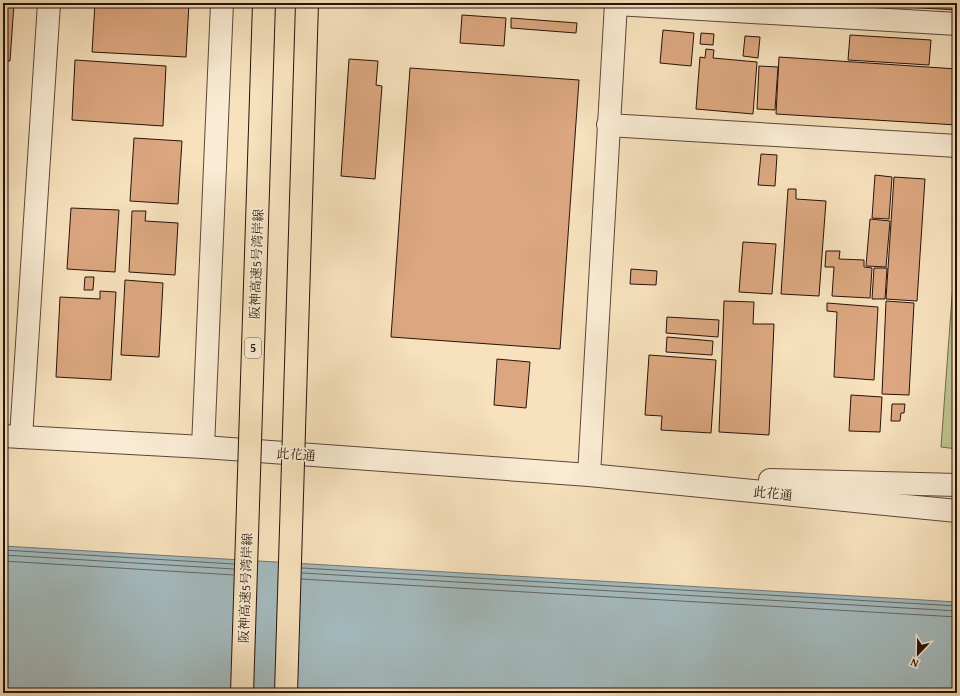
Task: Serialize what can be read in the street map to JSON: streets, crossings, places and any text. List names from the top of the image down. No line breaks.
{"streets":{"highway":["阪神高速5号湾岸線","5"],"street":["此花通"]},"north":"bottom"}
